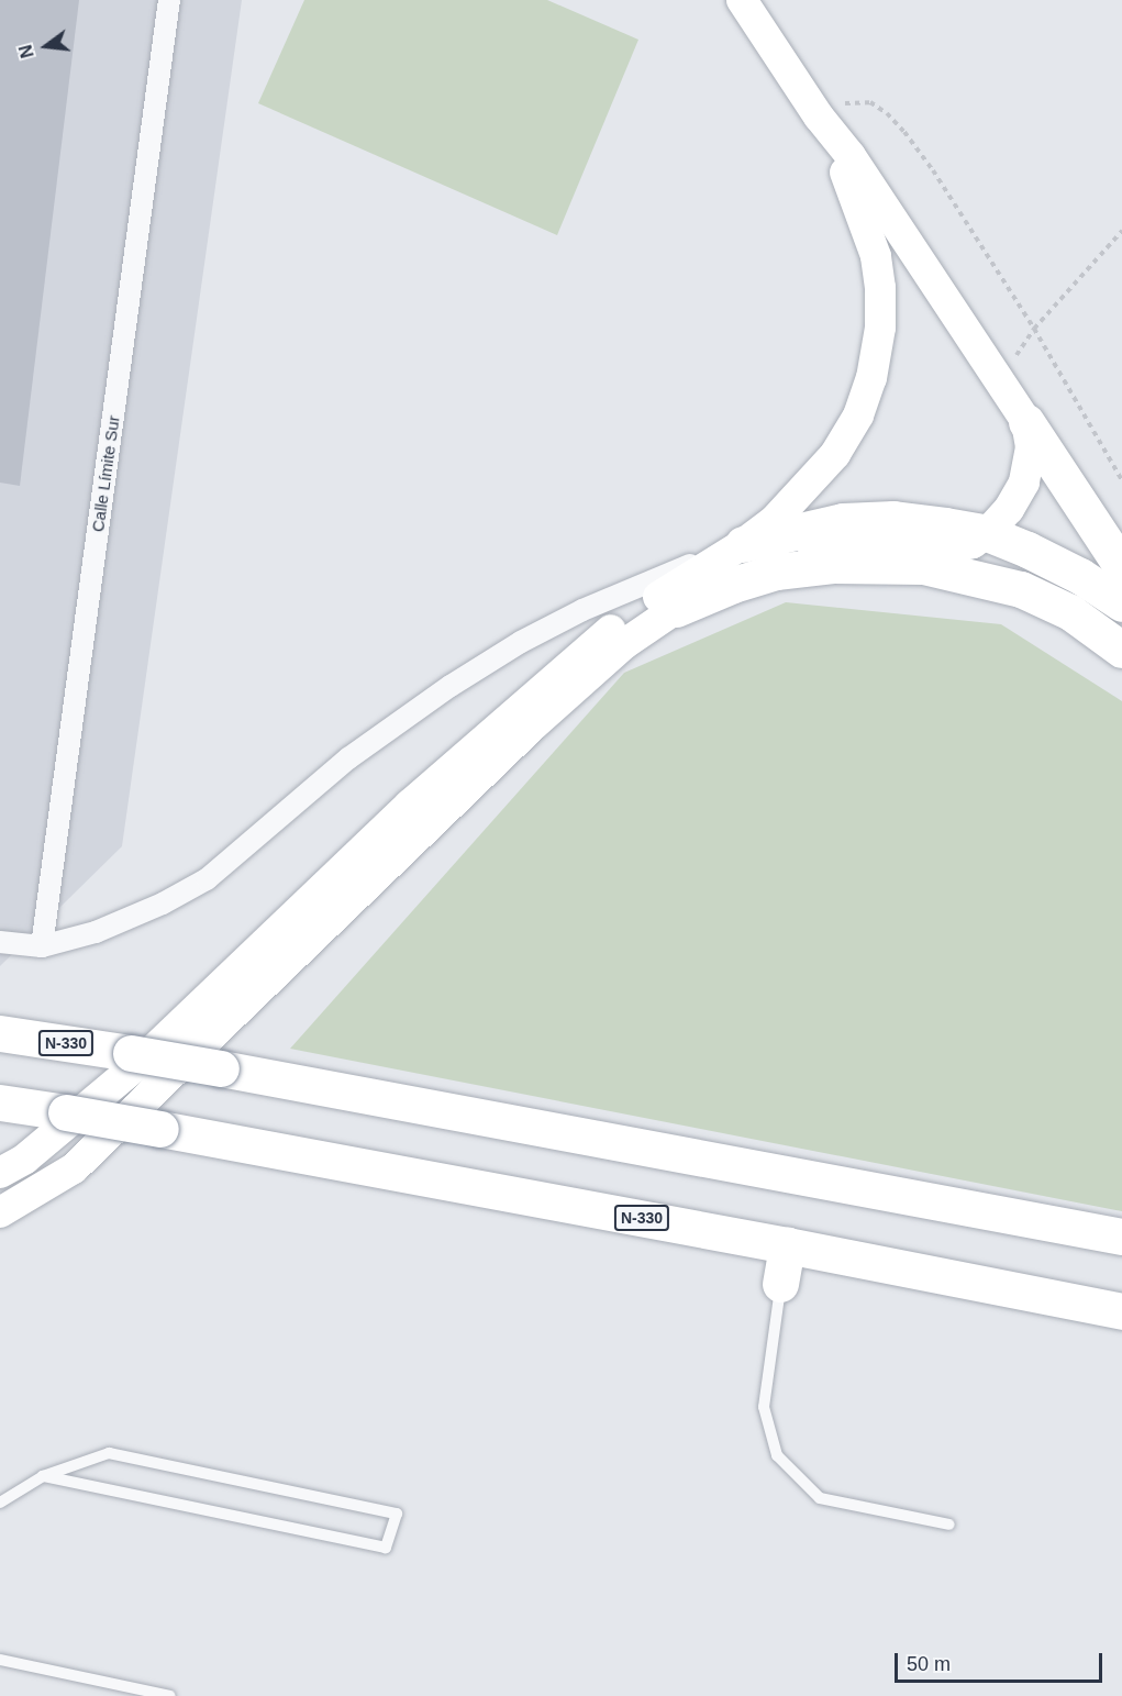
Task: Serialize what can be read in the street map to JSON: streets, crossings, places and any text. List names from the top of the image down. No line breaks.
{"streets":{"highway":["N-330"],"street":["Calle Límite Sur"]},"scale_bar":"50 m","north":"left"}
